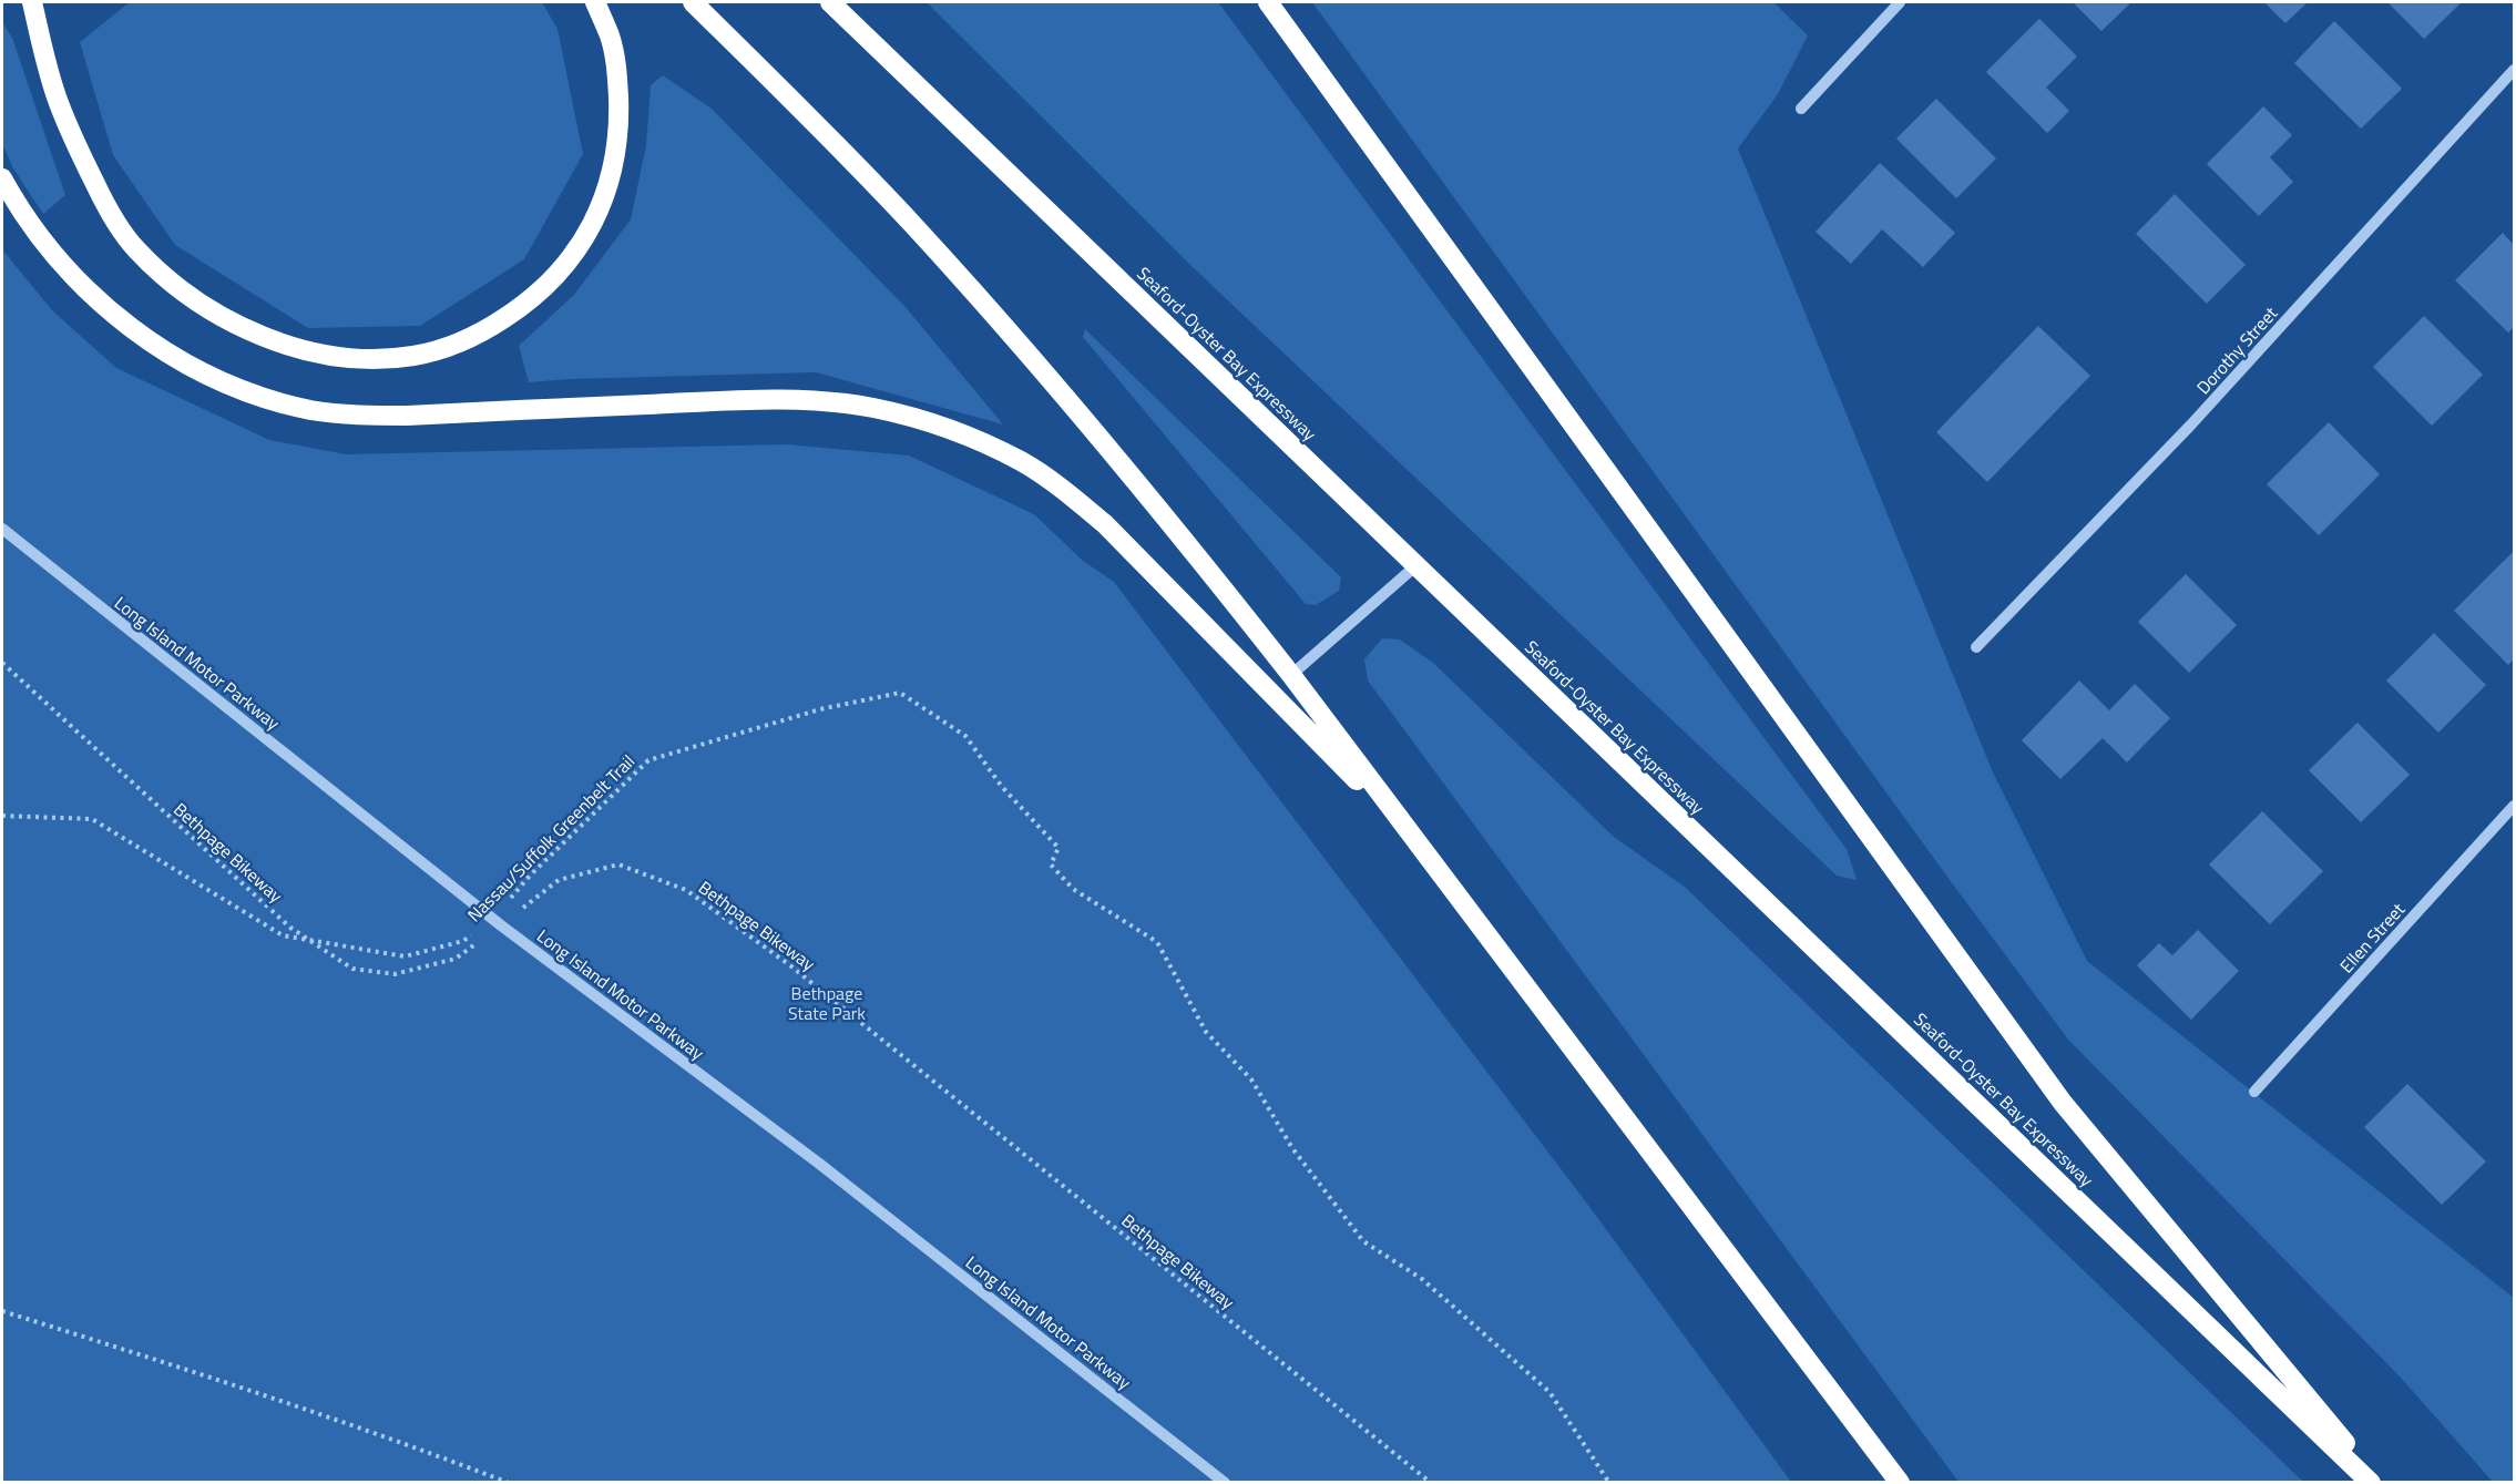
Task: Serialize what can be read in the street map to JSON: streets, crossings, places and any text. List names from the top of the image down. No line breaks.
{"streets":{"highway":["Seaford-Oyster Bay Expressway"],"street":["Dorothy Street","Long Island Motor Parkway","Ellen Street"],"path":["Nassau/Suffolk Greenbelt Trail","Bethpage Bikeway"]},"crossings":[["Long Island Motor Parkway","Nassau/Suffolk Greenbelt Trail"],["Long Island Motor Parkway","Bethpage Bikeway"],["Nassau/Suffolk Greenbelt Trail","Bethpage Bikeway"]],"parks":["Bethpage State Park"]}
